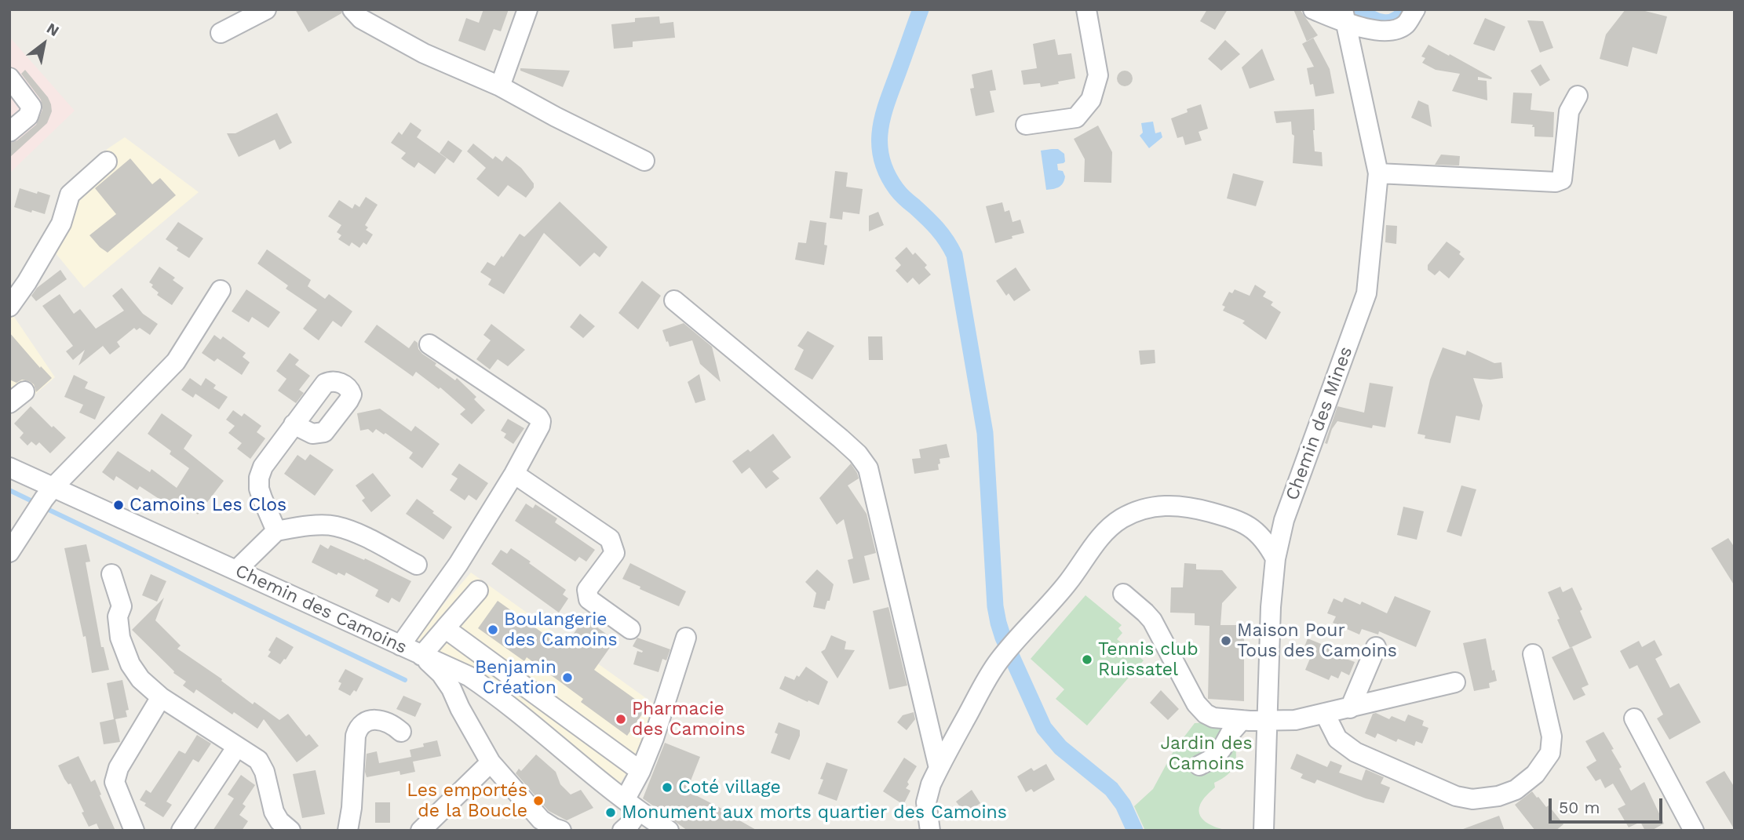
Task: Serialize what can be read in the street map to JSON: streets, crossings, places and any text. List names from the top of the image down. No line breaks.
{"streets":{"street":["Chemin des Mines","Chemin des Camoins"]},"parks":["Jardin des Camoins"],"places":["Camoins Les Clos","Boulangerie des Camoins","Maison Pour Tous des Camoins","Tennis club Ruissatel","Benjamin Création","Pharmacie des Camoins","Coté village","Les emportés de la Boucle","Monument aux morts quartier des Camoins"],"scale_bar":"50 m","north":"top right"}
